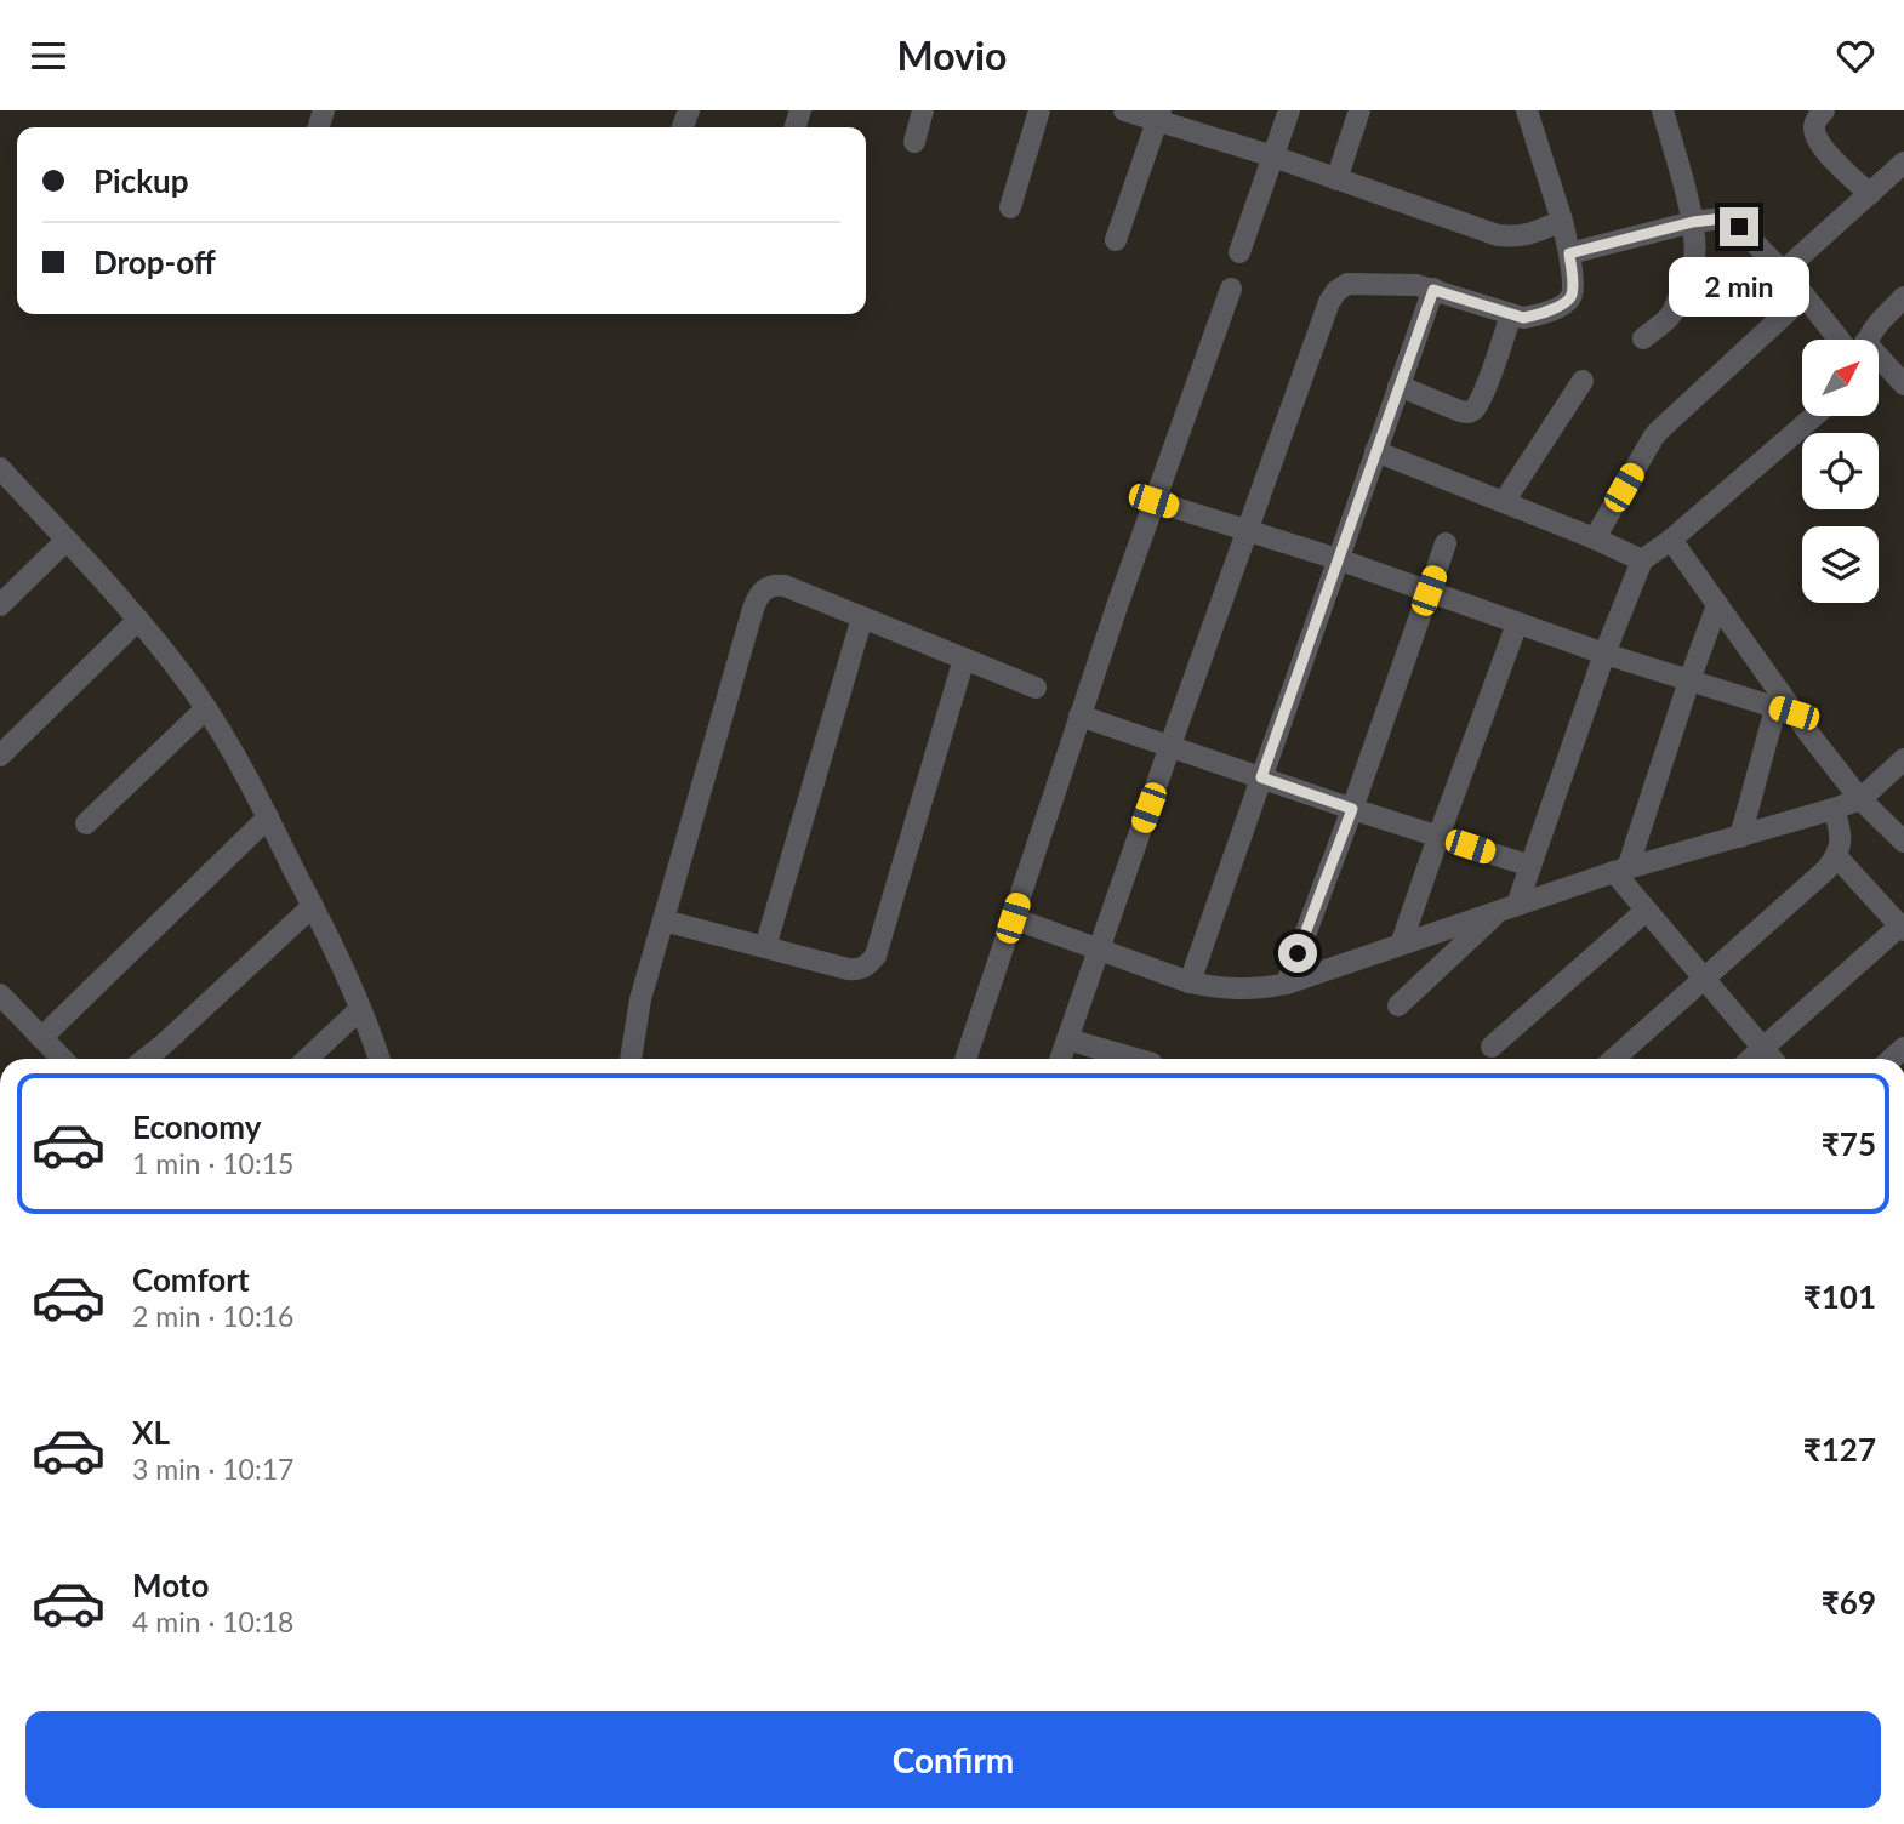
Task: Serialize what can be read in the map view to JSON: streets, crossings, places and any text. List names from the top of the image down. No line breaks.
{"north":"top right","page":{"header":"Movio","banner":["Pickup","Drop-off"],"bubble":"2 min","list":[{"name":"Economy","note":"1 min · 10:15","value":"₹75"},{"name":"Comfort","note":"2 min · 10:16","value":"₹101"},{"name":"XL","note":"3 min · 10:17","value":"₹127"},{"name":"Moto","note":"4 min · 10:18","value":"₹69"}],"buttons":"Confirm"}}
